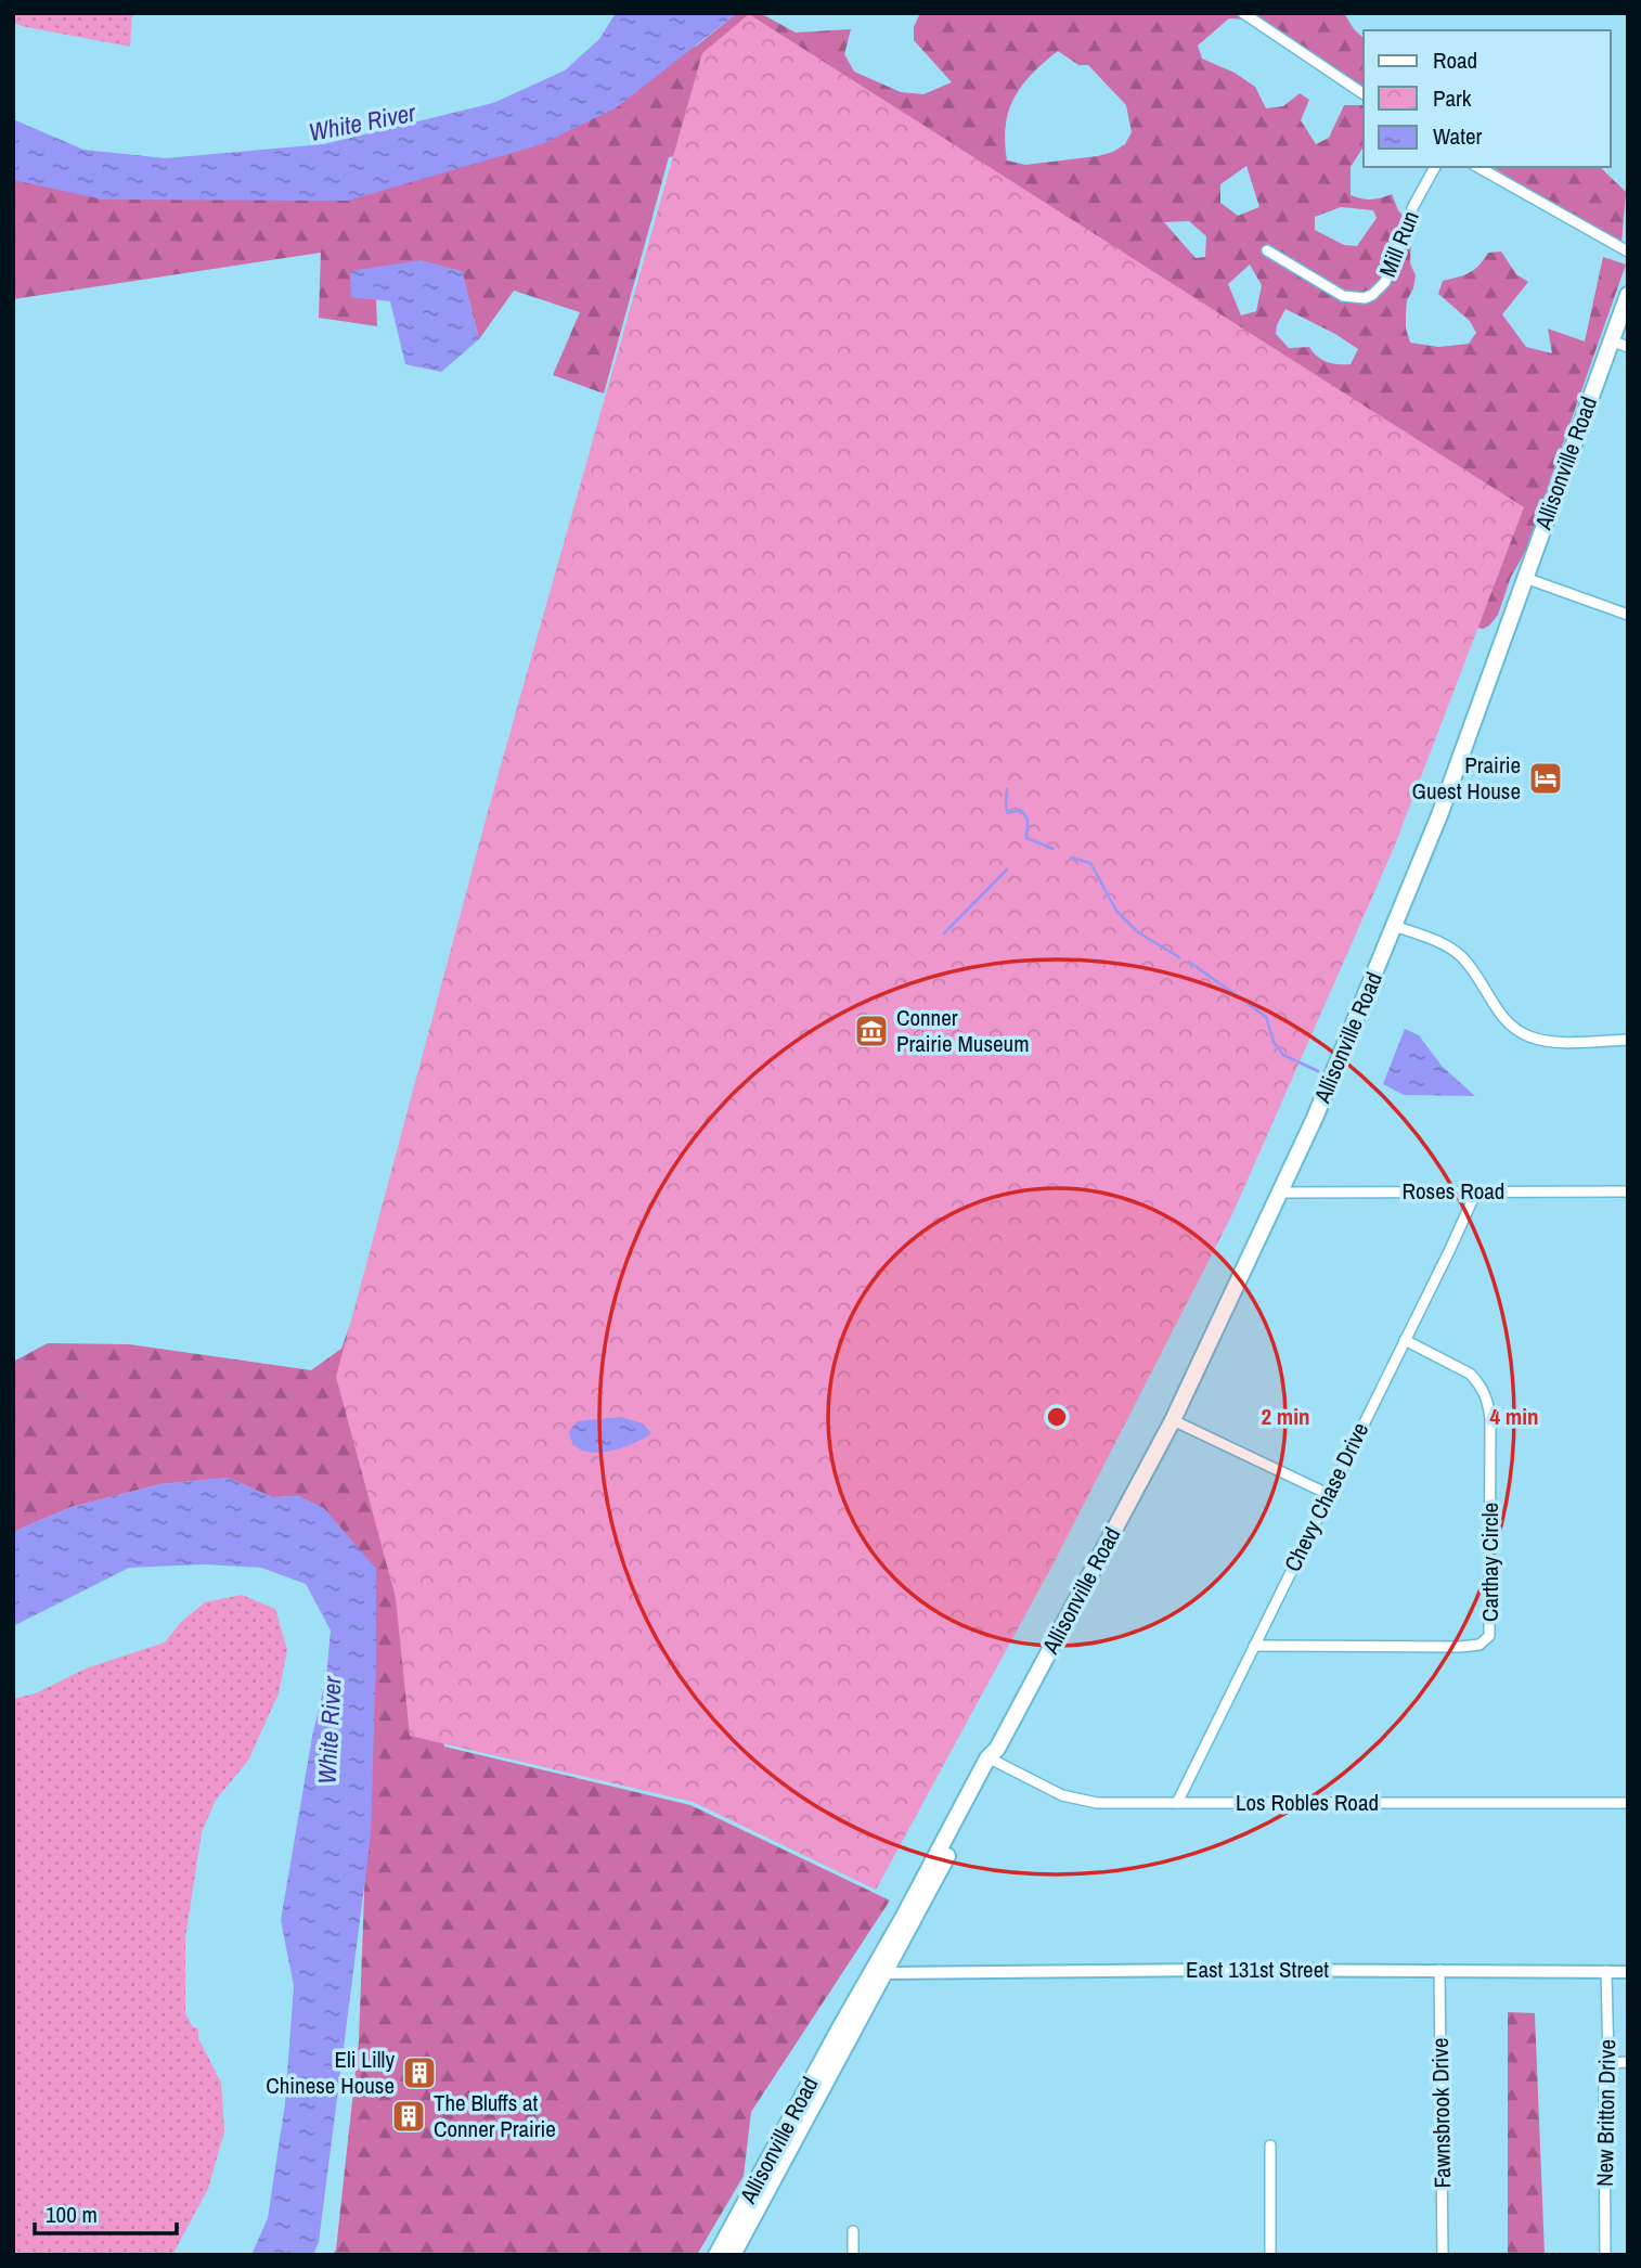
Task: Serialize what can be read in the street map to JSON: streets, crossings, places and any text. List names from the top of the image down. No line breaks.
{"streets":{"main road":["Allisonville Road"],"street":["Mill Run","Roses Road","Chevy Chase Drive","Carthay Circle","Los Robles Road","East 131st Street","Fawnsbrook Drive","New Britton Drive"]},"crossings":[["Allisonville Road","Roses Road"],["Allisonville Road","Los Robles Road"],["Allisonville Road","East 131st Street"],["Roses Road","Chevy Chase Drive"],["Chevy Chase Drive","Carthay Circle"],["Chevy Chase Drive","Los Robles Road"],["East 131st Street","Fawnsbrook Drive"],["East 131st Street","New Britton Drive"]],"water":["White River"],"places":{"hotel":["Prairie Guest House"],"museum":["Conner Prairie Museum"],"building":["Eli Lilly Chinese House","The Bluffs at Conner Prairie"]},"legend":["Road","Park","Water"],"scale_bar":"100 m","rings":["2 min","4 min"]}
